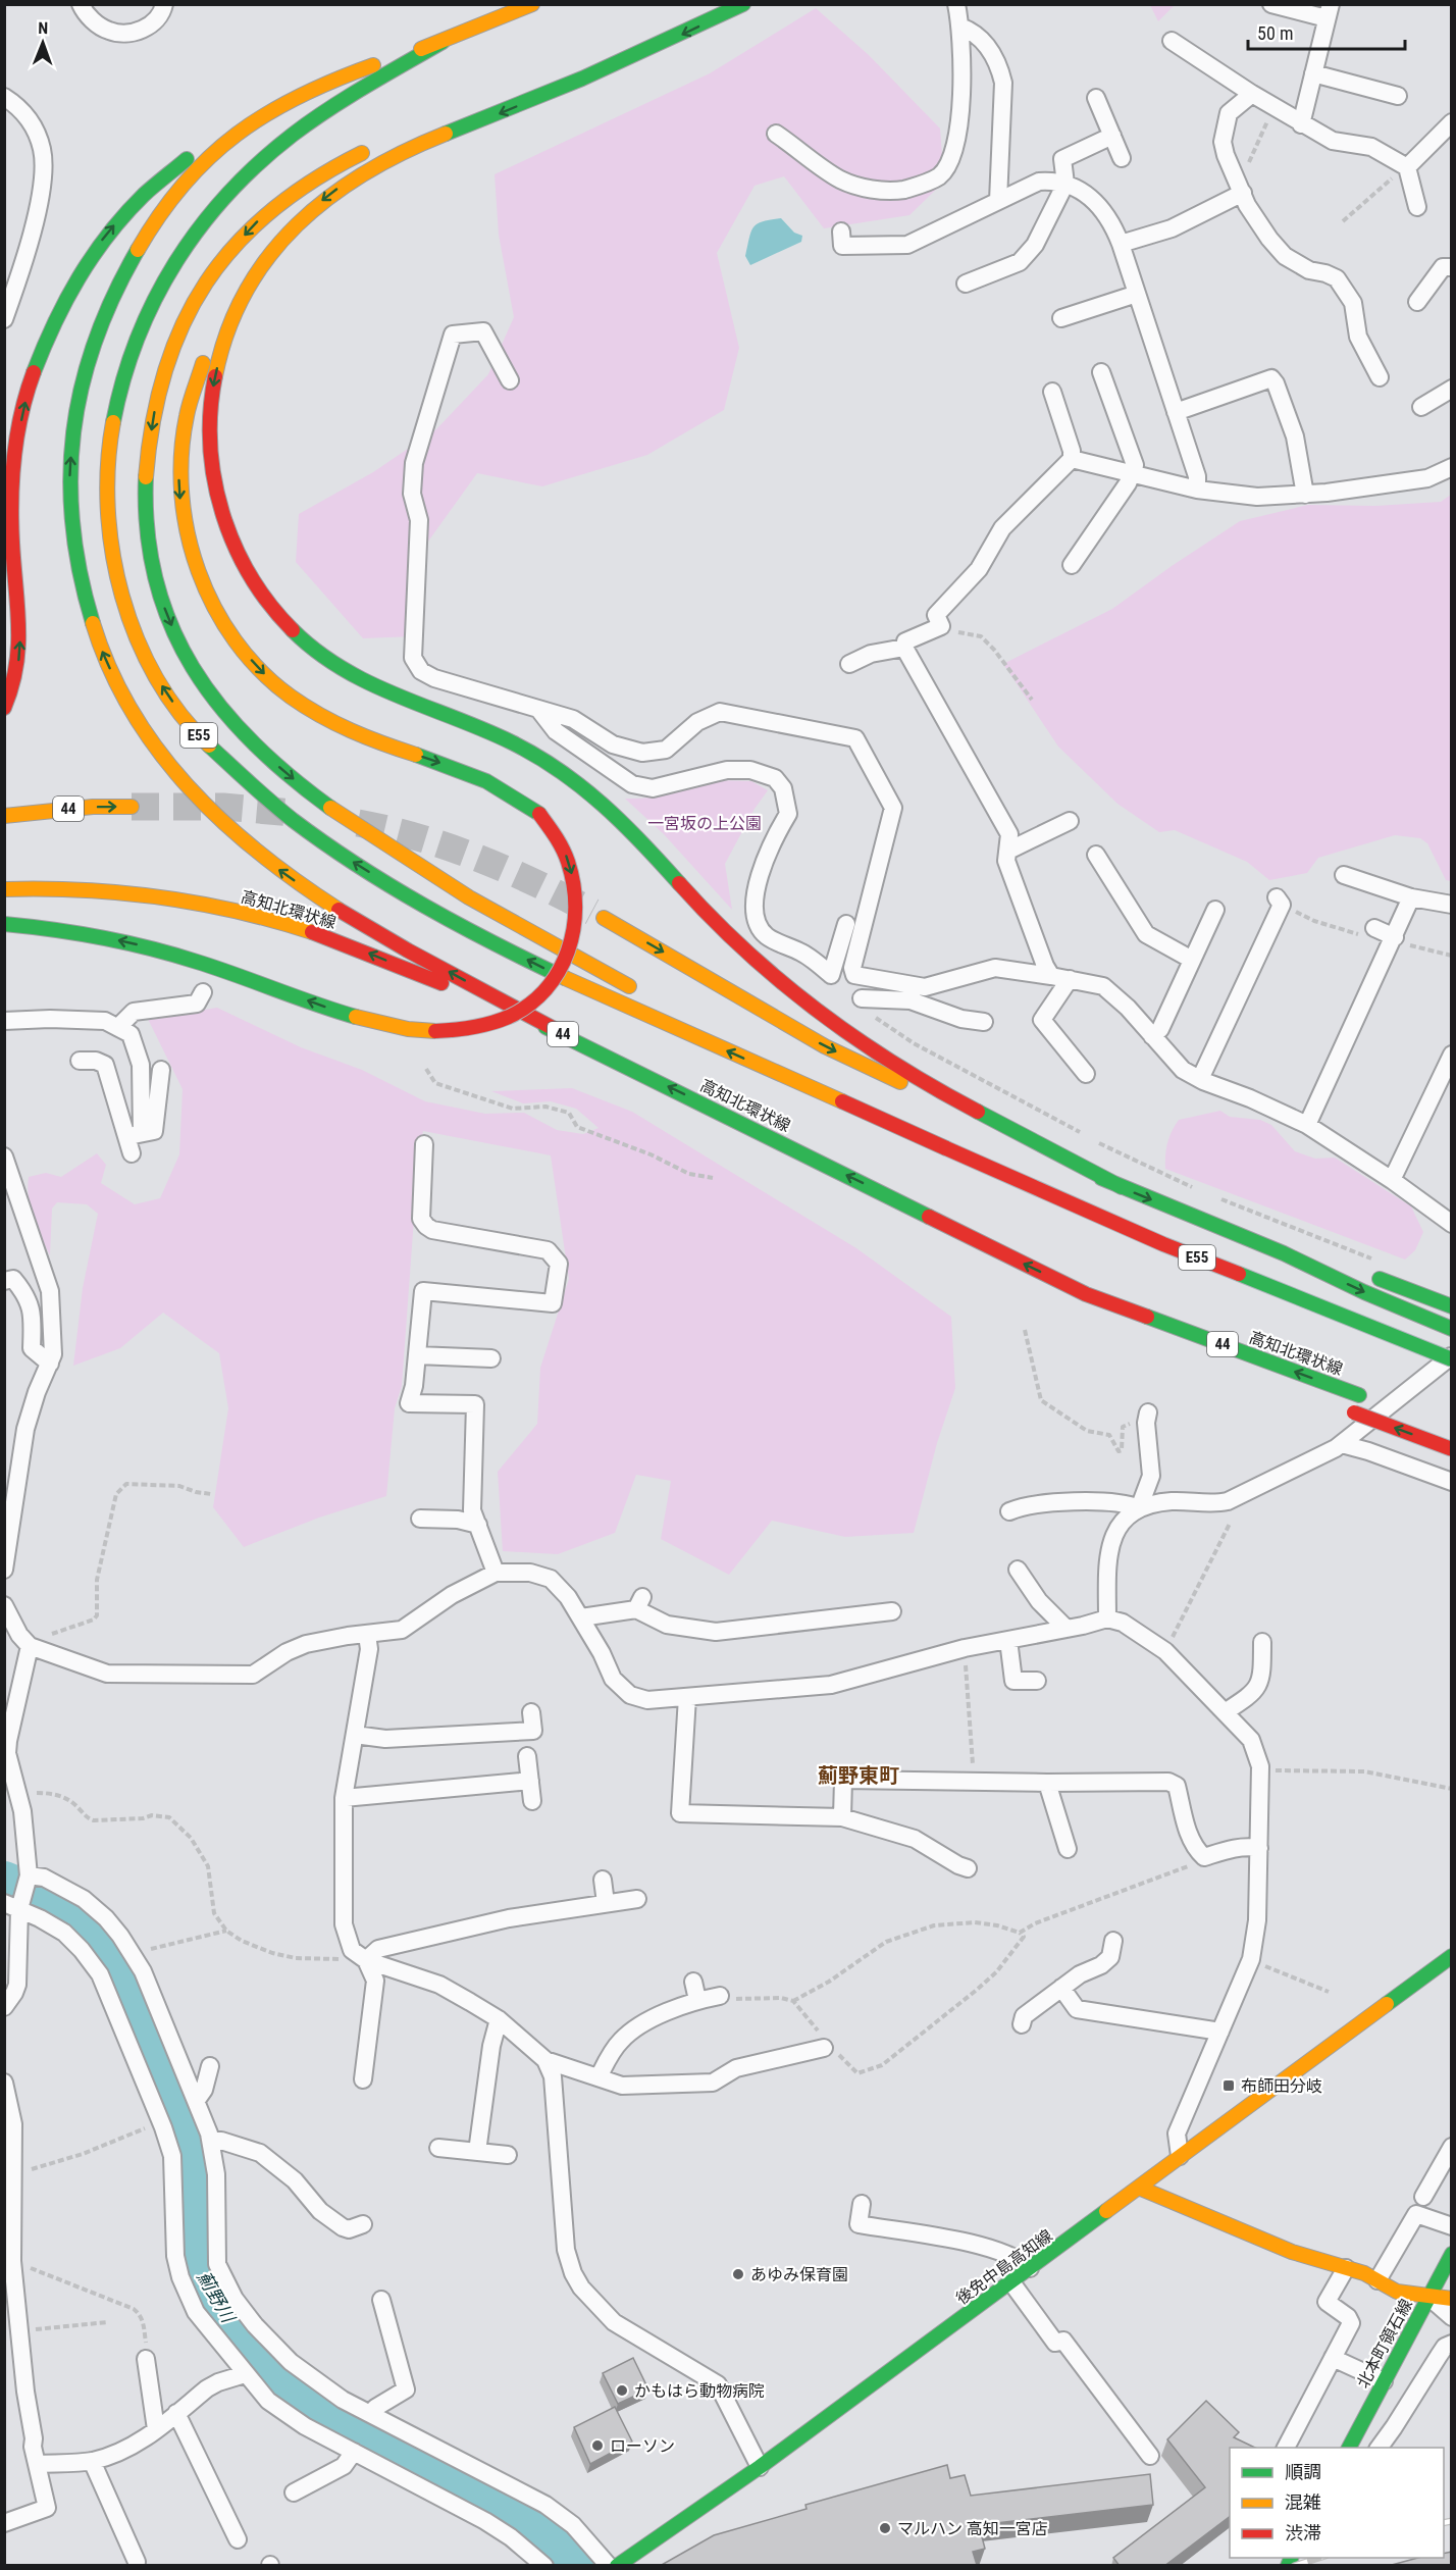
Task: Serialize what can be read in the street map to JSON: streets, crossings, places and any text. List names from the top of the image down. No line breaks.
{"streets":{"main road":["E55","44","高知北環状線","後免中島高知線","北本町領石線"]},"districts":["薊野東町"],"water":["薊野川"],"parks":["一宮坂の上公園"],"places":{"transit":["布師田分岐"],"other":["あゆみ保育園","かもはら動物病院","ローソン","マルハン 高知一宮店"]},"legend":["順調","混雑","渋滞"],"scale_bar":"50 m","north":"top"}
